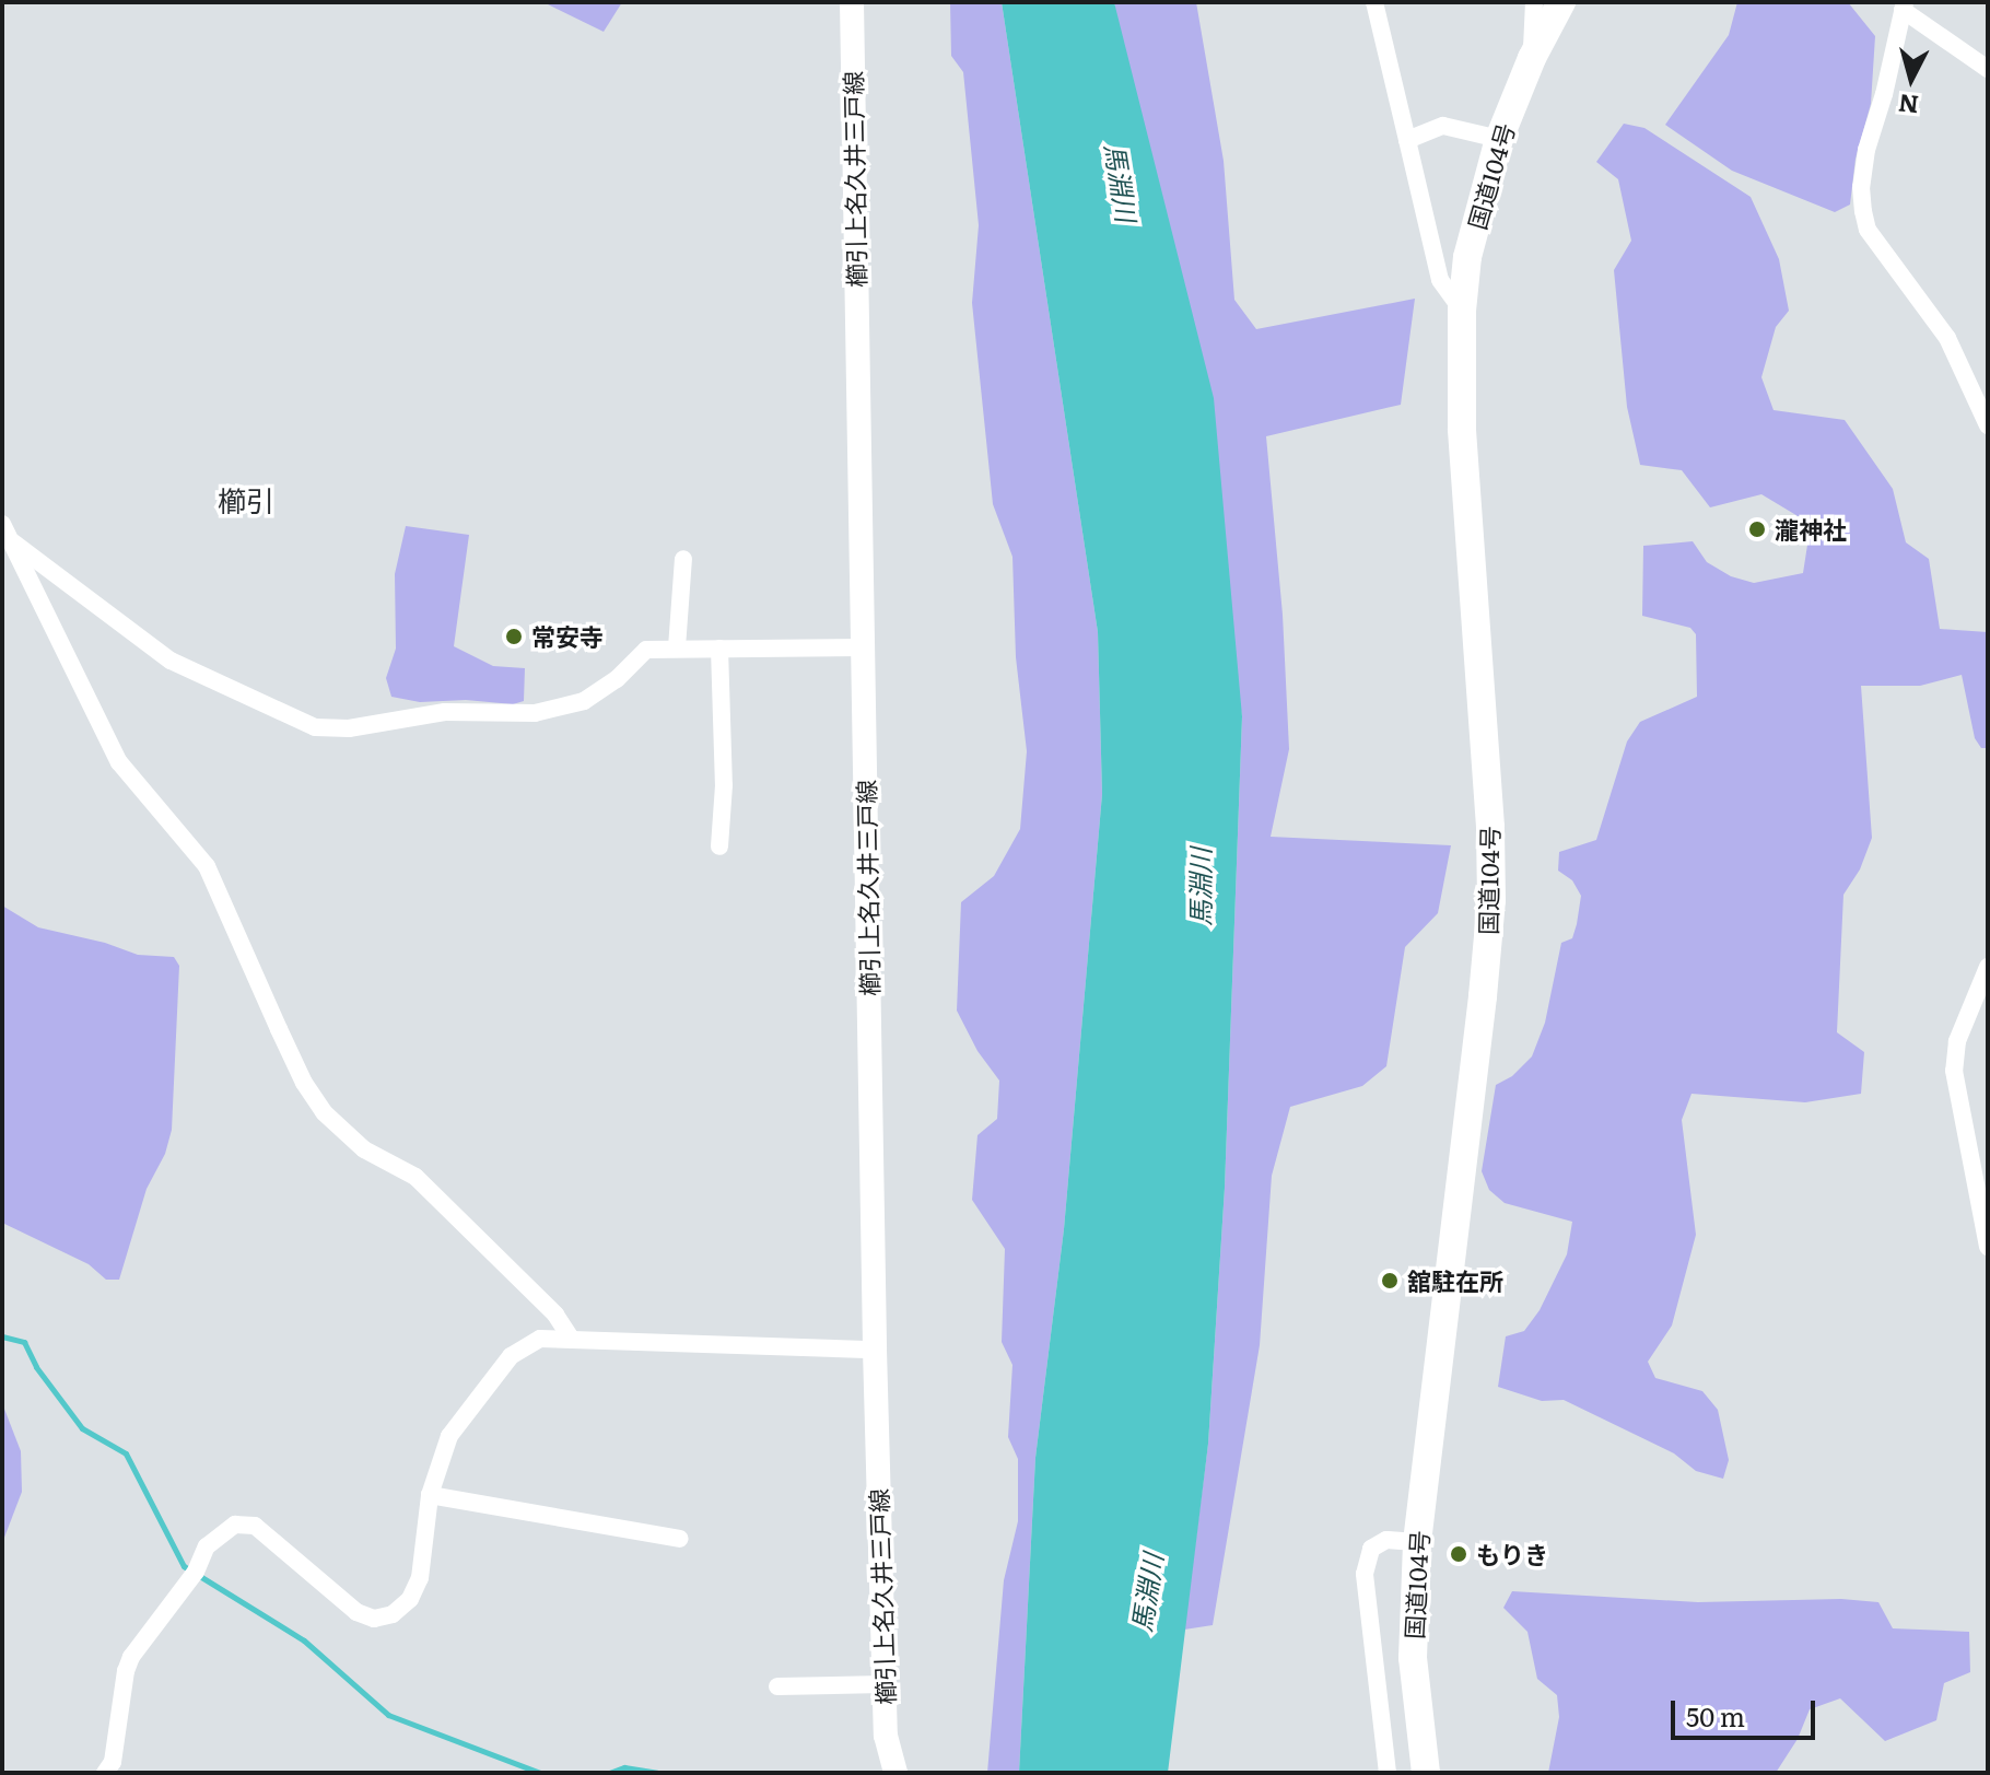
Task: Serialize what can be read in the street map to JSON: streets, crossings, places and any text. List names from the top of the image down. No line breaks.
{"streets":{"highway":["国道104号"],"main road":["櫛引上名久井三戸線"]},"districts":["櫛引"],"water":["馬淵川"],"places":["瀧神社","常安寺","舘駐在所","もりき"],"scale_bar":"50 m","north":"bottom"}
